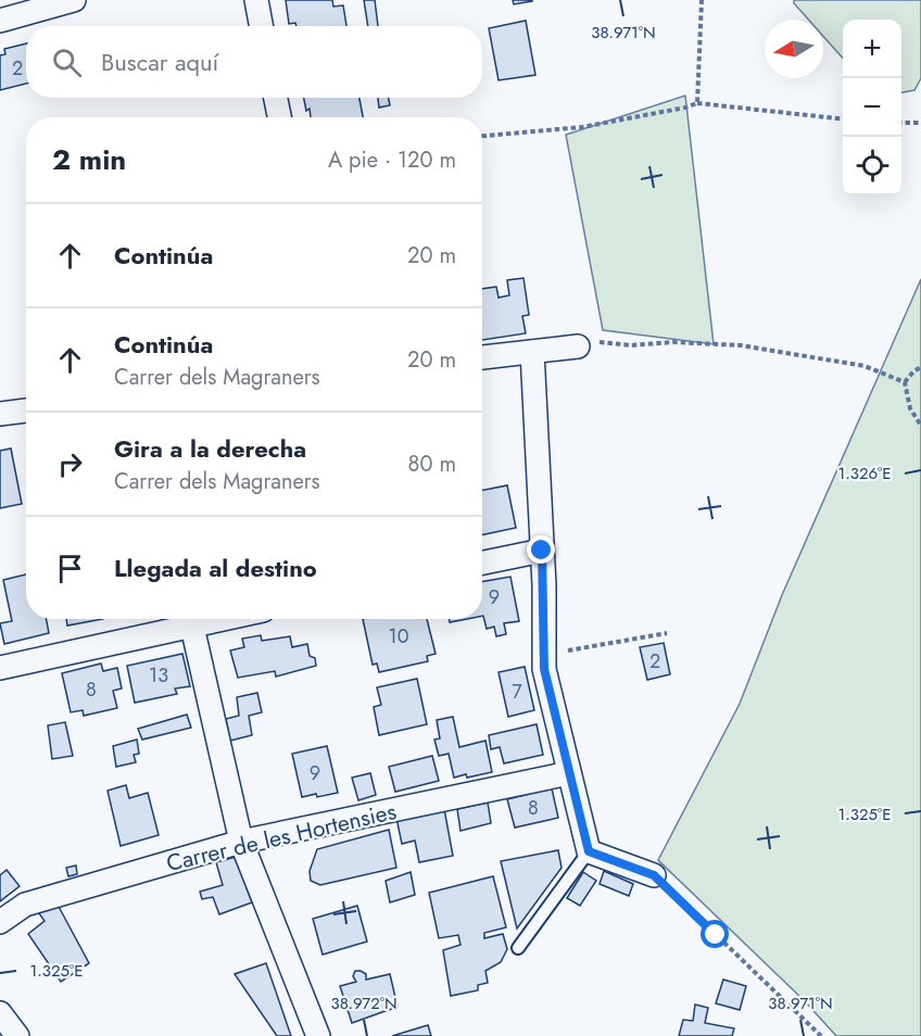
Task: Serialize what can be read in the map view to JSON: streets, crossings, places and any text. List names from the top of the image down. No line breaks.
{"streets":{"street":["Carrer de les Hortensies"]},"house_numbers":["2","9","10","2","13","8","7","9","8"],"north":"left","page":{"map_buttons":["+","−"],"search":"Buscar aquí","heading":["2 min","A pie · 120 m"],"list":[["Continúa","20 m"],["Continúa","Carrer dels Magraners","20 m"],["Gira a la derecha","Carrer dels Magraners","80 m"],"Llegada al destino"]},"coordinates":["38.971°N","1.326°E","1.325°E","38.972°N"]}
